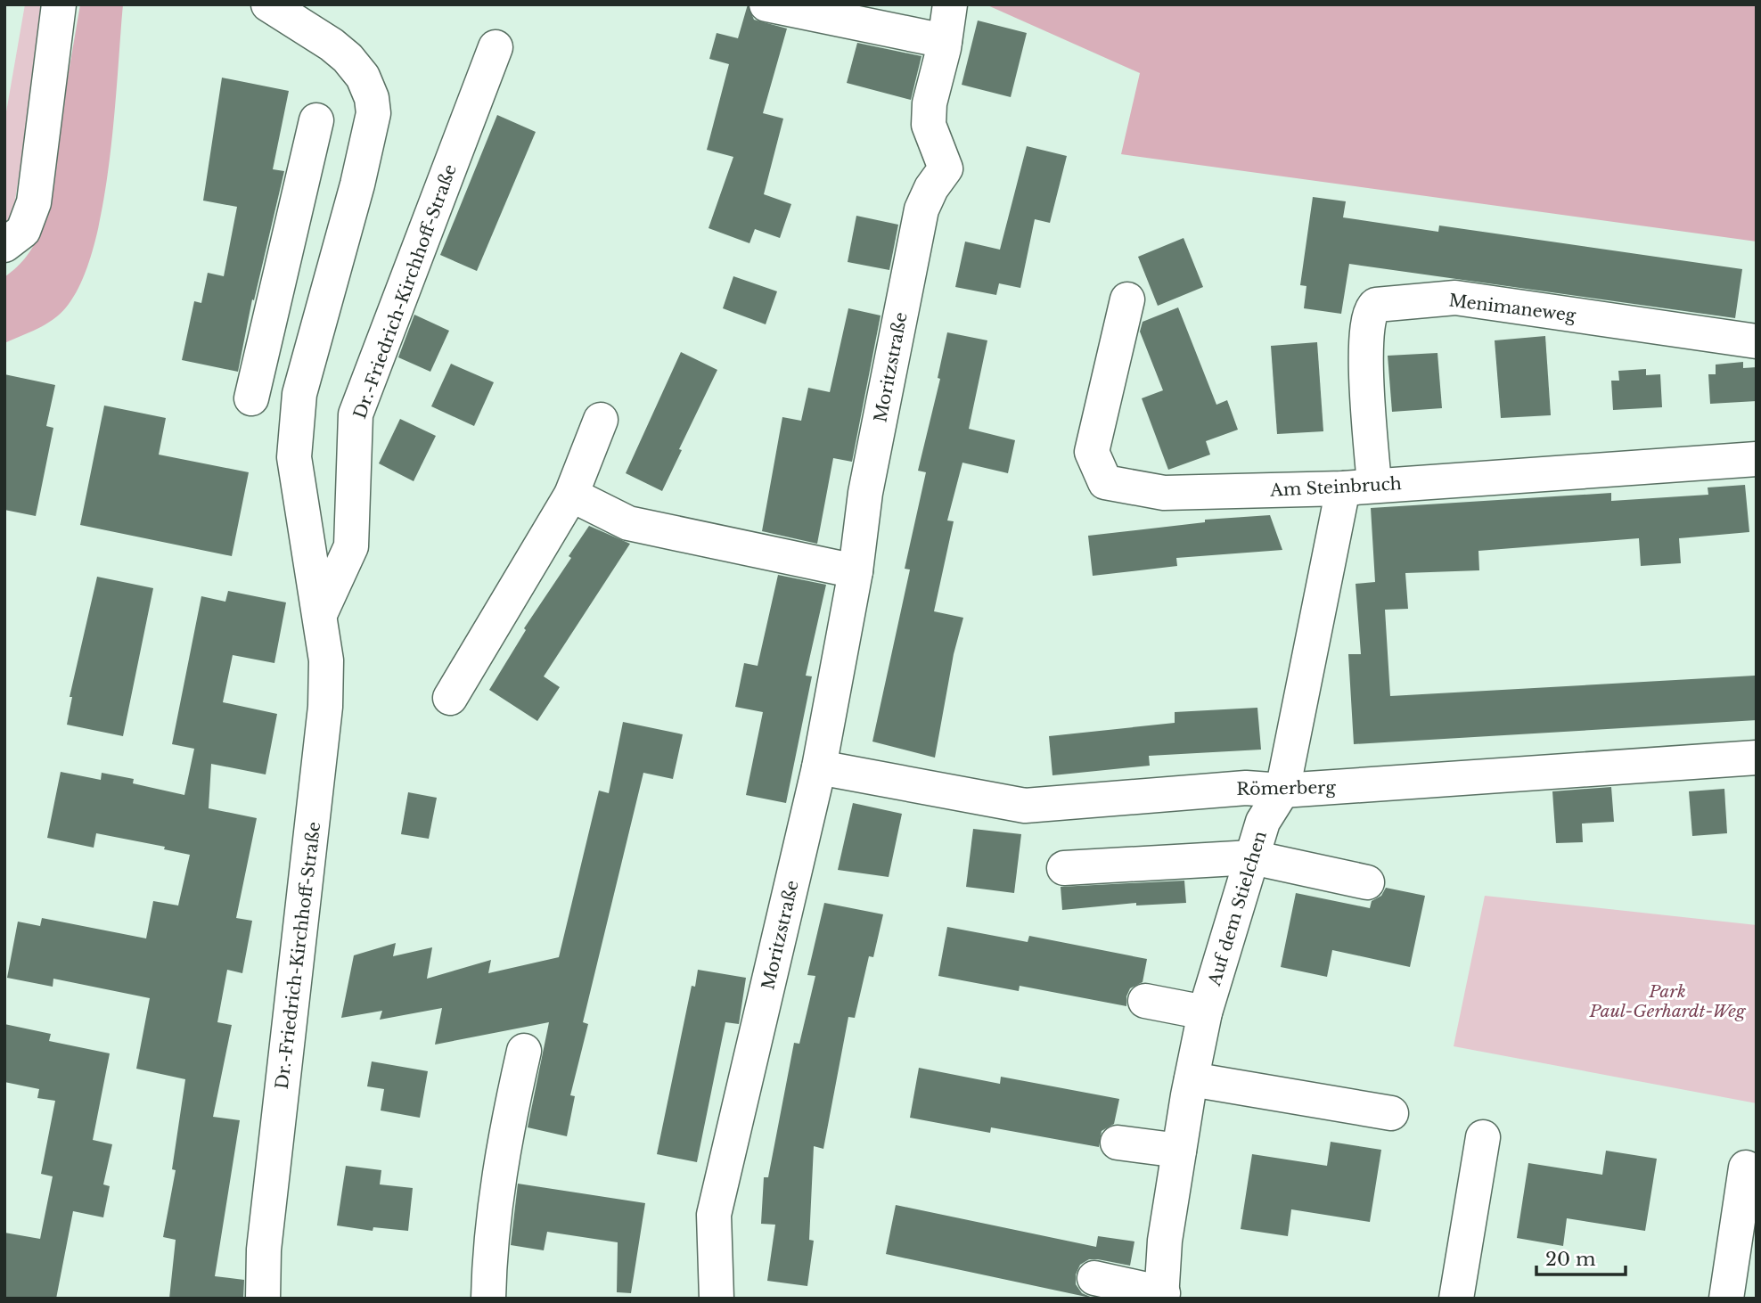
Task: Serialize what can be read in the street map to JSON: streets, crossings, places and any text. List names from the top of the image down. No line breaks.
{"streets":{"street":["Dr.-Friedrich-Kirchhoff-Straße","Menimaneweg","Moritzstraße","Am Steinbruch","Römerberg","Auf dem Stielchen"]},"crossings":[["Menimaneweg","Am Steinbruch"],["Menimaneweg","Auf dem Stielchen"],["Moritzstraße","Römerberg"],["Am Steinbruch","Auf dem Stielchen"],["Römerberg","Auf dem Stielchen"]],"parks":["Park Paul-Gerhardt-Weg"],"scale_bar":"20 m"}
